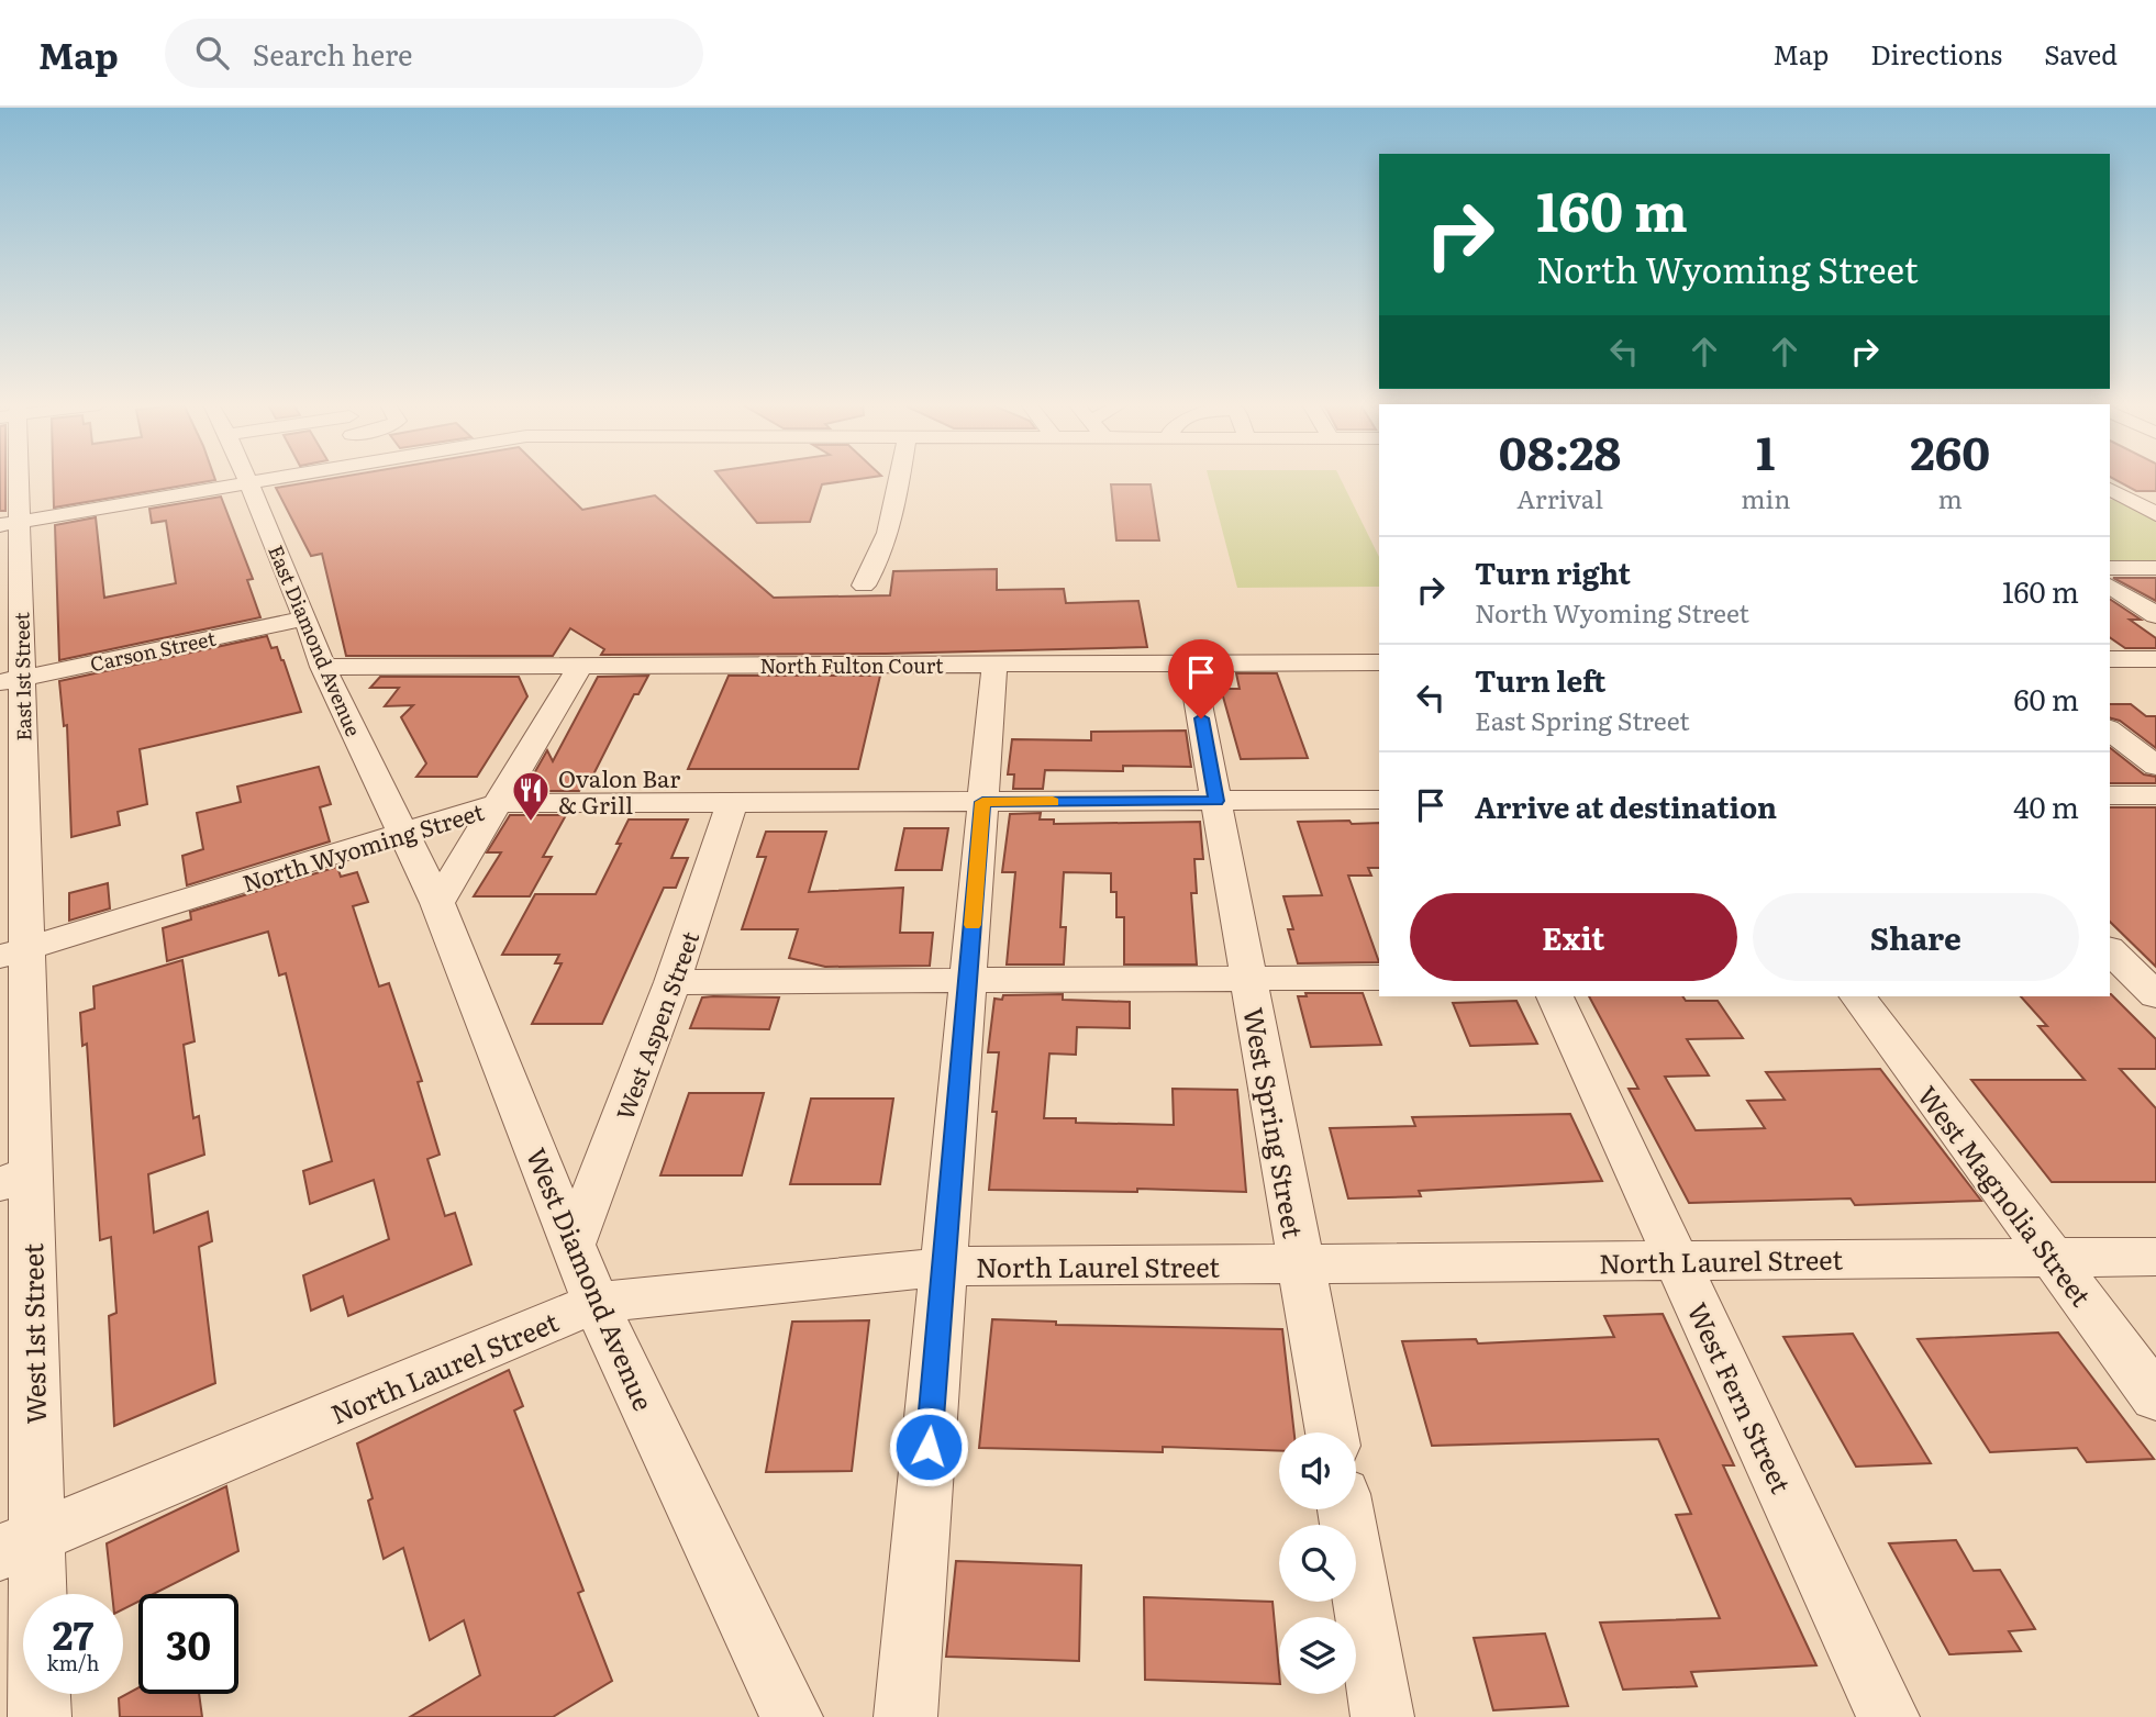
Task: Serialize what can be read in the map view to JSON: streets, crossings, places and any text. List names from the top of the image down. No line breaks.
{"streets":{"street":["East Diamond Avenue","Carson Street","North Fulton Court","East 1st Street","North Wyoming Street","West Aspen Street","West Spring Street","West Magnolia Street","North Laurel Street","West Diamond Avenue","West 1st Street","West Fern Street"]},"crossings":[["East Diamond Avenue","Carson Street"],["East Diamond Avenue","North Fulton Court"],["East Diamond Avenue","North Wyoming Street"],["East Diamond Avenue","West Diamond Avenue"],["Carson Street","East 1st Street"],["North Fulton Court","West Spring Street"],["East 1st Street","North Wyoming Street"],["East 1st Street","West 1st Street"],["North Wyoming Street","West Aspen Street"],["North Wyoming Street","West Spring Street"],["North Wyoming Street","West Diamond Avenue"],["North Wyoming Street","West 1st Street"],["West Aspen Street","West Diamond Avenue"],["West Spring Street","North Laurel Street"],["West Magnolia Street","North Laurel Street"],["North Laurel Street","West Diamond Avenue"],["North Laurel Street","West 1st Street"],["North Laurel Street","West Fern Street"]],"places":{"restaurant":["Ovalon Bar & Grill"]},"page":{"header":"Map","search":"Search here","nav":["Map","Directions","Saved"],"turn":["160 m","North Wyoming Street"],"eta":["08:28","Arrival","1","min","260","m"],"list":[{"name":"Turn right","note":"North Wyoming Street","value":"160 m"},{"name":"Turn left","note":"East Spring Street","value":"60 m"},{"name":"Arrive at destination","value":"40 m"}],"buttons":["Exit","Share"],"speed":"27 km/h","limit":"30"}}
